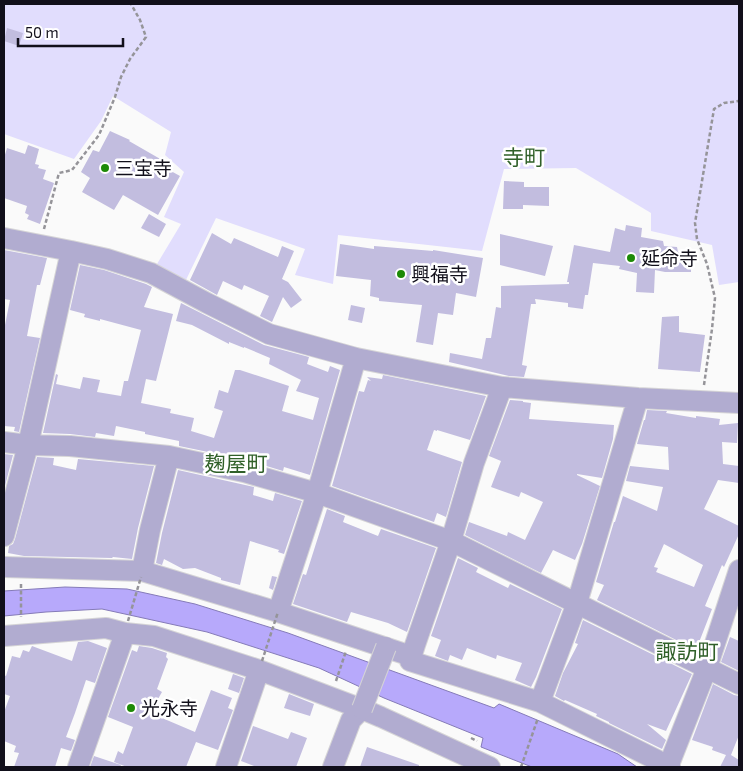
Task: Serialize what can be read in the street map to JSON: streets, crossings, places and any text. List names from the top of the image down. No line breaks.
{"districts":["寺町","麹屋町","諏訪町"],"places":["三宝寺","延命寺","興福寺","光永寺"],"scale_bar":"50 m"}
